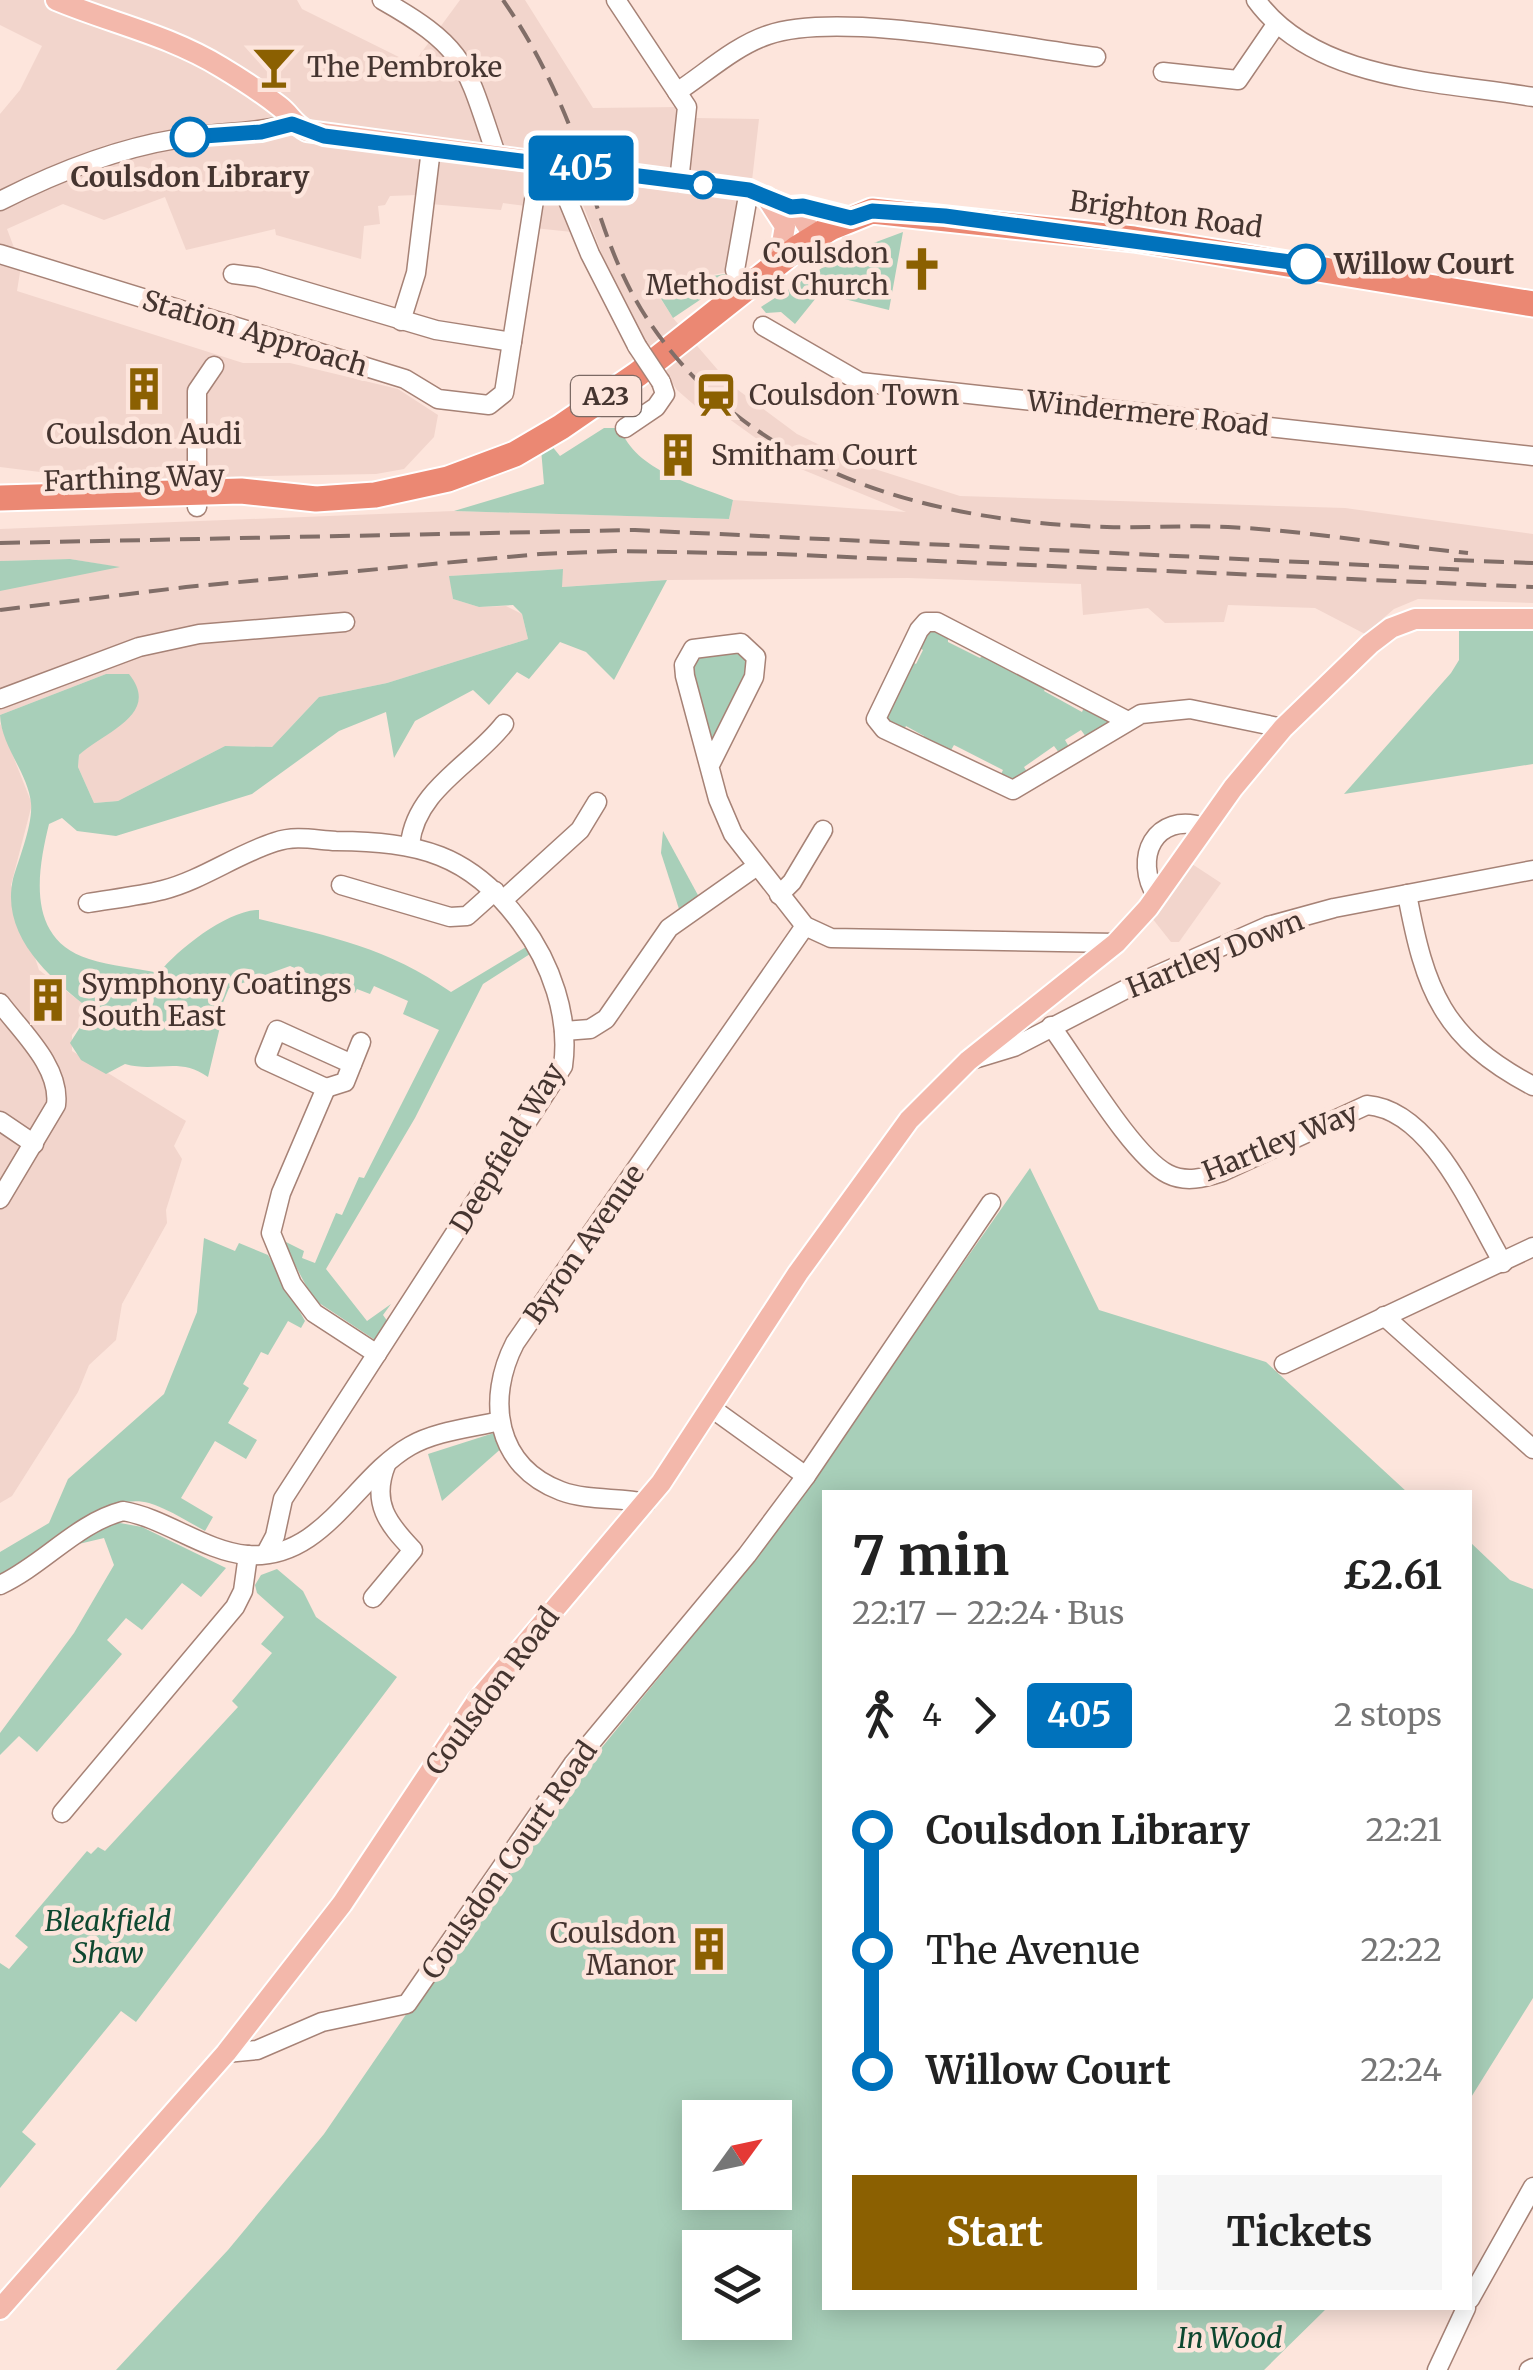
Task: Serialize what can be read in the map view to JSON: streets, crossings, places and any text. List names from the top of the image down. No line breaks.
{"streets":{"highway":["Brighton Road","A23","Farthing Way"],"main road":["Coulsdon Road"],"street":["Station Approach","Windermere Road","Hartley Down","Hartley Way","Deepfield Way","Byron Avenue","Coulsdon Court Road"]},"crossings":[["Brighton Road","A23"],["Brighton Road","Farthing Way"],["A23","Farthing Way"],["Hartley Down","Hartley Way"],["Hartley Down","Coulsdon Road"],["Byron Avenue","Coulsdon Road"],["Coulsdon Road","Coulsdon Court Road"]],"parks":["Bleakfield Shaw","In Wood"],"places":{"bar":["The Pembroke"],"other":["Coulsdon Library","Willow Court"],"church":["Coulsdon Methodist Church"],"building":["Coulsdon Audi","Smitham Court","Symphony Coatings South East","Coulsdon Manor"],"station":["Coulsdon Town"]},"lines":["bus line 405"],"north":"top right","page":{"on_map":"405","heading":["7 min","22:17 – 22:24 · Bus","£2.61"],"legs":["4","405","2 stops"],"list":[{"name":"Coulsdon Library","value":"22:21"},{"name":"The Avenue","value":"22:22"},{"name":"Willow Court","value":"22:24"}],"buttons":["Start","Tickets"]}}
